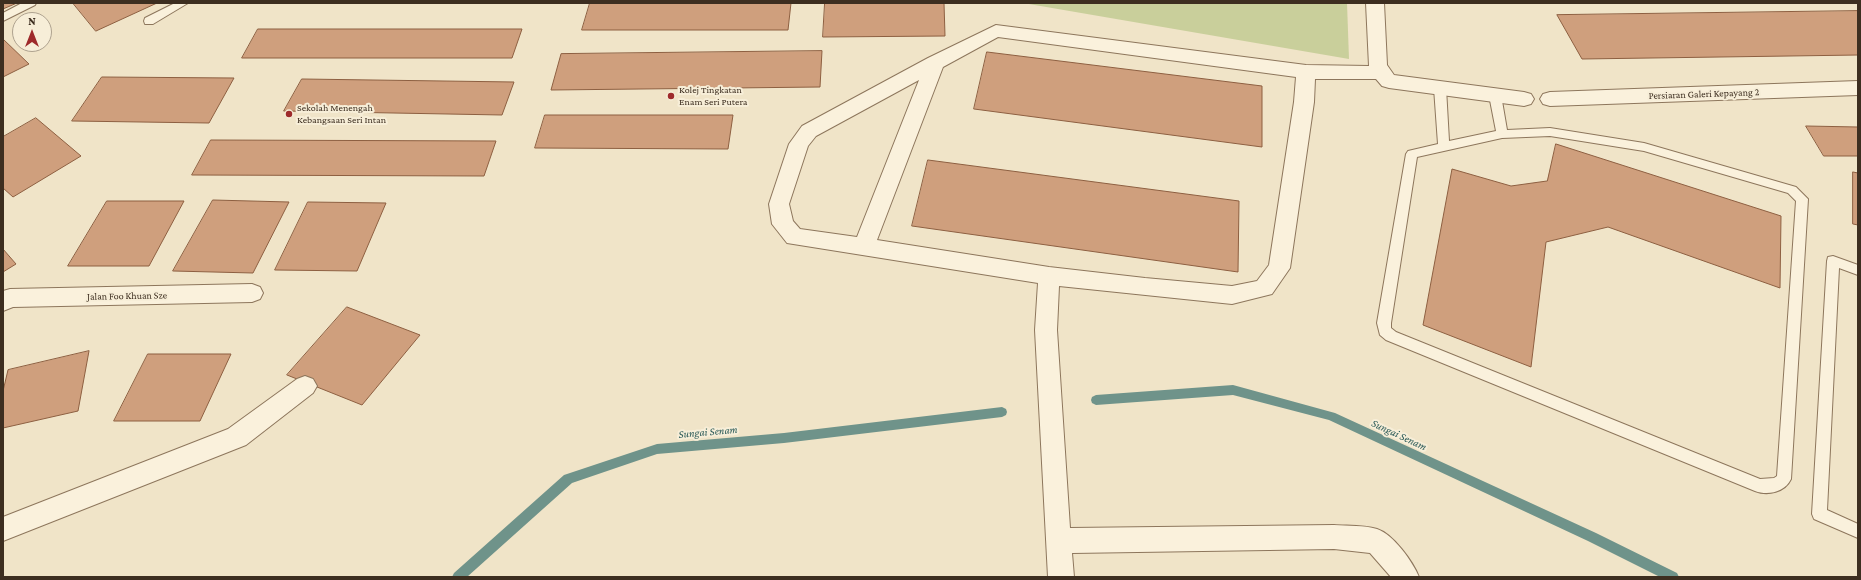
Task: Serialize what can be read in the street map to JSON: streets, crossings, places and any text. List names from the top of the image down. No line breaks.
{"streets":{"street":["Persiaran Galeri Kepayang 2","Jalan Foo Khuan Sze"]},"water":["Sungai Senam"],"places":["Kolej Tingkatan Enam Seri Putera","Sekolah Menengah Kebangsaan Seri Intan"],"north":"top"}
